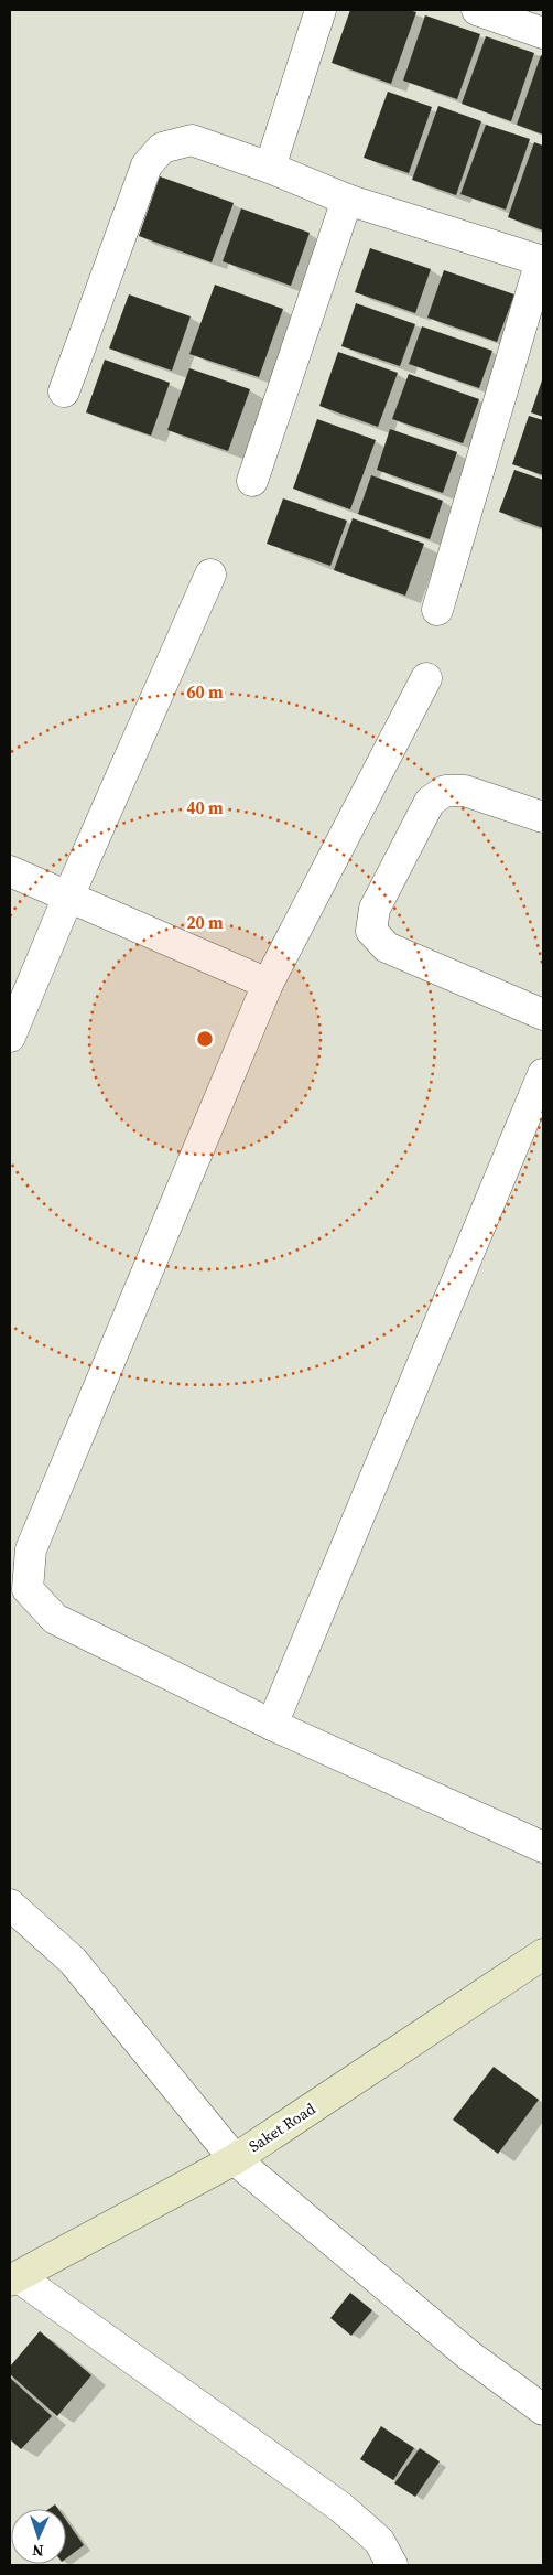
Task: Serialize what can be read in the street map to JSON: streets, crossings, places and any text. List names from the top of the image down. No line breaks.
{"streets":{"street":["Saket Road"]},"north":"bottom","rings":["60 m","40 m","20 m"]}
